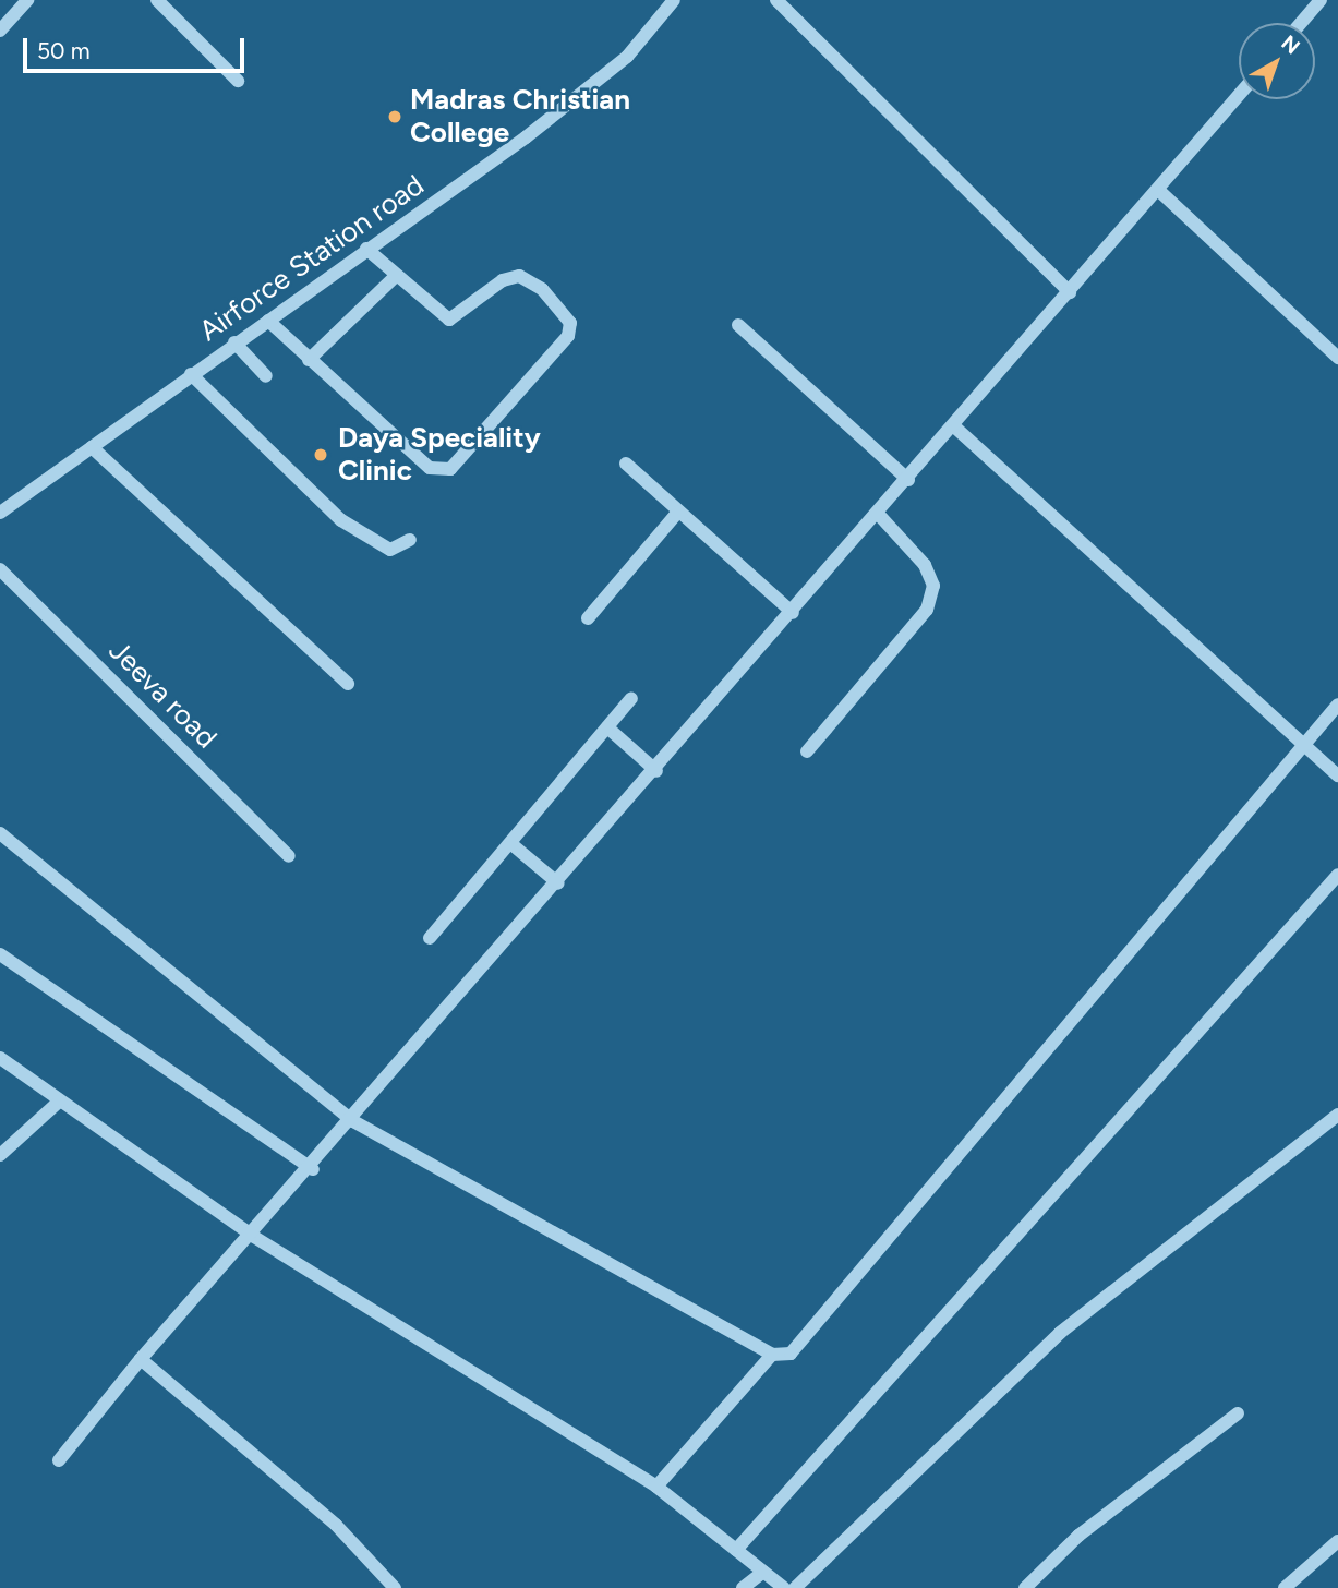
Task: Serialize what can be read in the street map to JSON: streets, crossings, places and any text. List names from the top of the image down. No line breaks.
{"streets":{"street":["Airforce Station road","Jeeva road"]},"places":["Madras Christian College","Daya Speciality Clinic"],"scale_bar":"50 m","north":"top right"}
